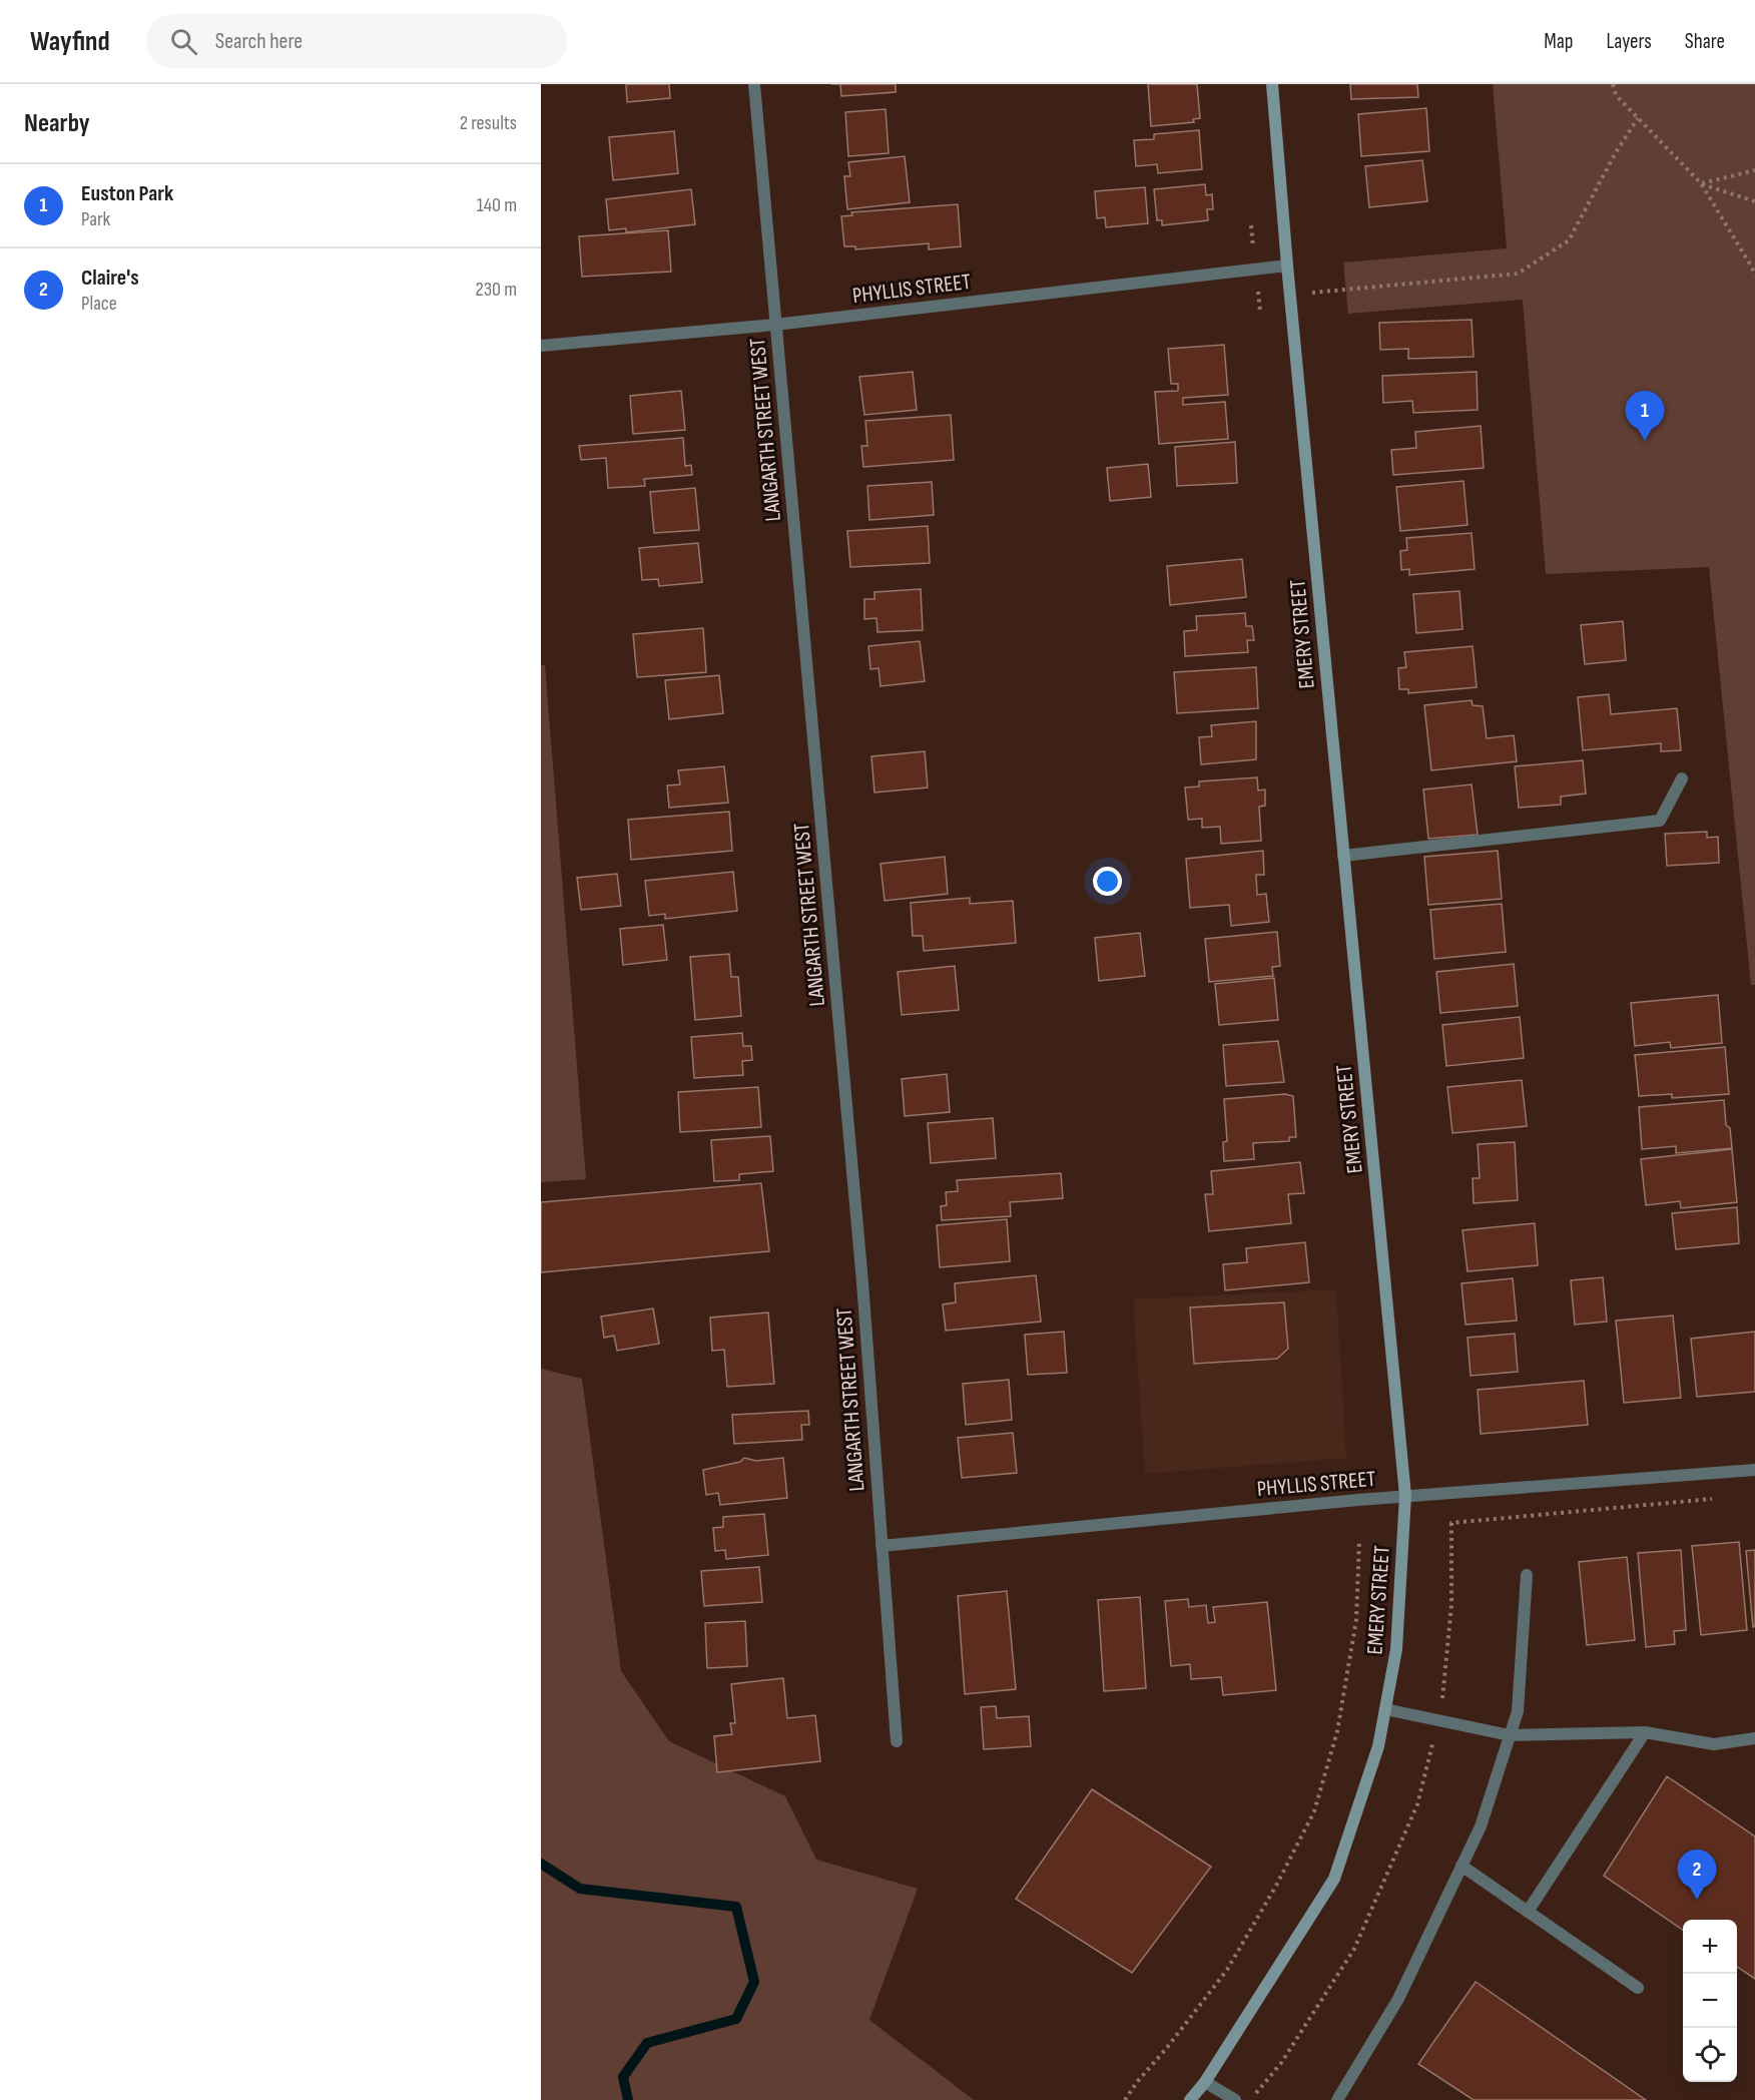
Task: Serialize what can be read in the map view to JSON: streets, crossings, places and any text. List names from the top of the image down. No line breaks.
{"streets":{"street":["PHYLLIS STREET","LANGARTH STREET WEST","EMERY STREET"]},"crossings":[["PHYLLIS STREET","LANGARTH STREET WEST"],["PHYLLIS STREET","EMERY STREET"]],"page":{"header":"Wayfind","search":"Search here","nav":["Map","Layers","Share"],"heading":["Nearby","2 results"],"list":[{"mark":"1","name":"Euston Park","note":"Park","value":"140 m"},{"mark":"2","name":"Claire's","note":"Place","value":"230 m"}],"pins":["1","2"],"map_buttons":["+","−"]}}
